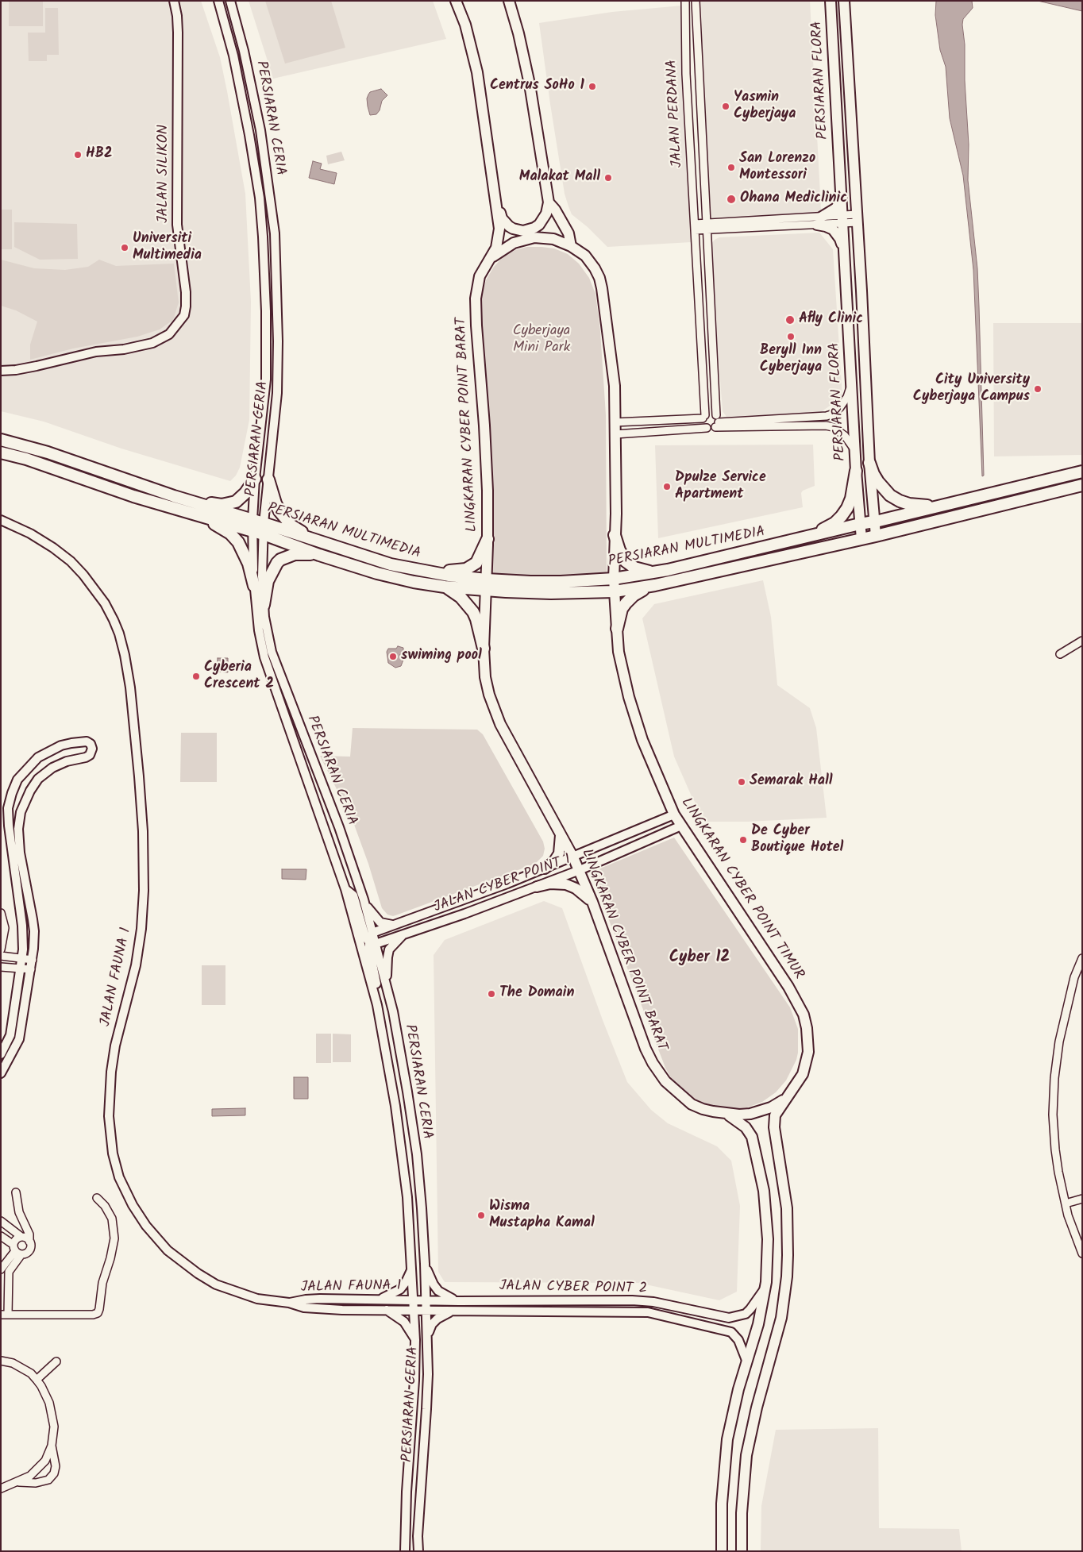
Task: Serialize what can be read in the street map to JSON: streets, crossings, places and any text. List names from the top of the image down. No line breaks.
{"streets":{"main road":["PERSIARAN FLORA","LINGKARAN CYBER POINT BARAT","PERSIARAN MULTIMEDIA","LINGKARAN CYBER POINT TIMUR"],"street":["JALAN PERDANA","PERSIARAN CERIA","JALAN SILIKON","JALAN CYBER POINT 1","JALAN FAUNA 1","JALAN CYBER POINT 2"]},"crossings":[["PERSIARAN FLORA","PERSIARAN MULTIMEDIA"],["PERSIARAN CERIA","PERSIARAN MULTIMEDIA"],["PERSIARAN CERIA","JALAN CYBER POINT 1"],["PERSIARAN CERIA","JALAN FAUNA 1"],["PERSIARAN CERIA","JALAN CYBER POINT 2"],["LINGKARAN CYBER POINT BARAT","PERSIARAN MULTIMEDIA"],["LINGKARAN CYBER POINT BARAT","JALAN CYBER POINT 1"],["LINGKARAN CYBER POINT BARAT","LINGKARAN CYBER POINT TIMUR"],["PERSIARAN MULTIMEDIA","LINGKARAN CYBER POINT TIMUR"],["JALAN CYBER POINT 1","LINGKARAN CYBER POINT TIMUR"],["JALAN FAUNA 1","JALAN CYBER POINT 2"]],"districts":["Cyber 12"],"parks":["Cyberjaya Mini Park"],"places":["Centrus SoHo 1","Yasmin Cyberjaya","HB2","San Lorenzo Montessori","Malakat Mall","Ohana Mediclinic","Universiti Multimedia","Afly Clinic","Beryll Inn Cyberjaya","City University Cyberjaya Campus","Dpulze Service Apartment","swiming pool","Cyberia Crescent 2","Semarak Hall","De Cyber Boutique Hotel","The Domain","Wisma Mustapha Kamal"]}
